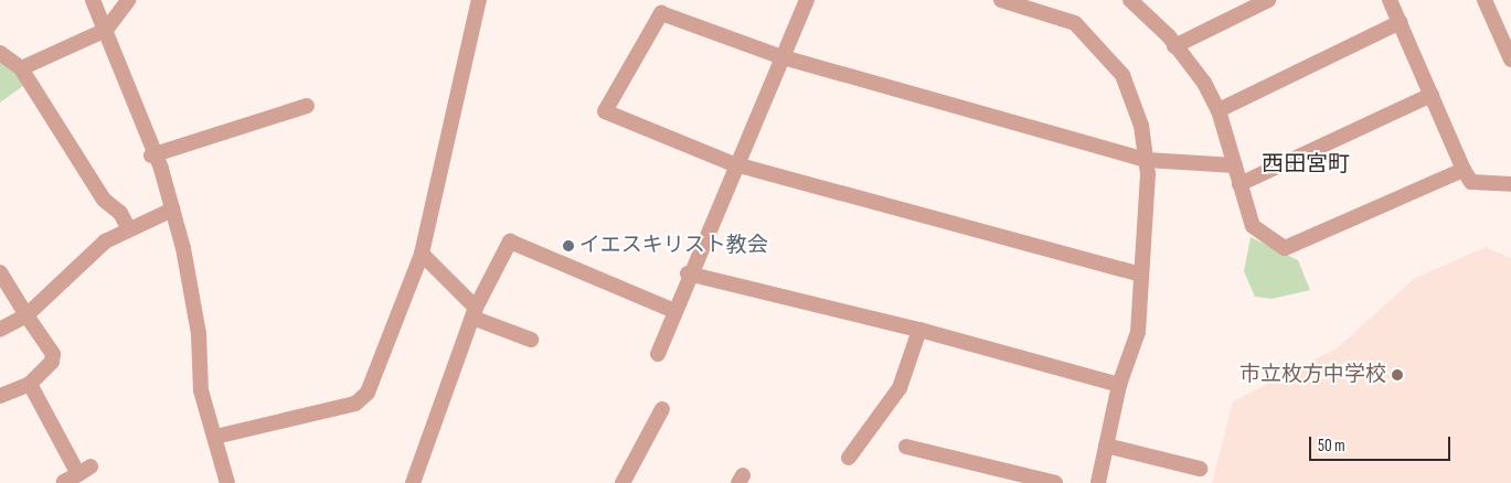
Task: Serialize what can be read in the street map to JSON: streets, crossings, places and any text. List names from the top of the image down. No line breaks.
{"districts":["西田宮町"],"places":["イエスキリスト教会","市立枚方中学校"],"scale_bar":"50 m"}
